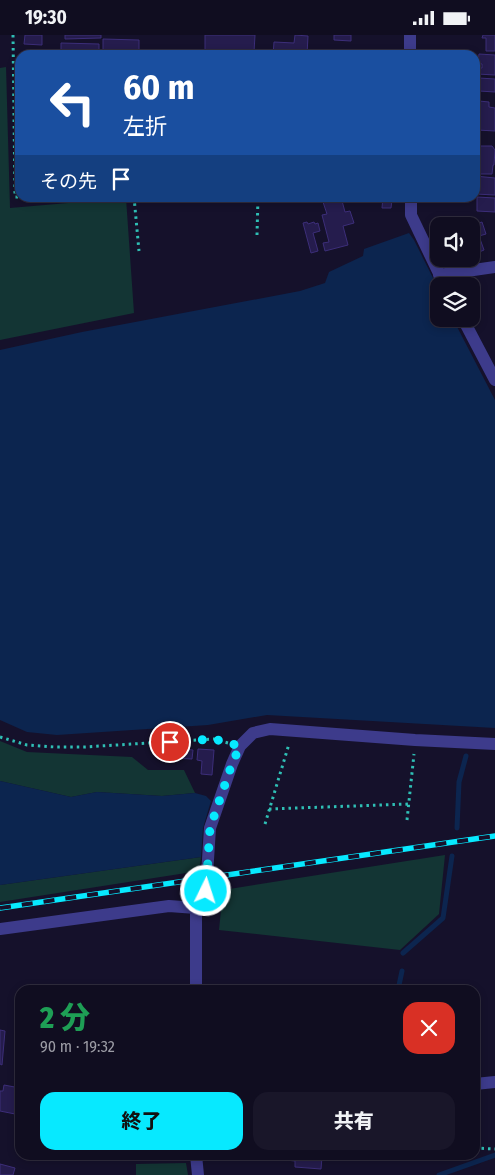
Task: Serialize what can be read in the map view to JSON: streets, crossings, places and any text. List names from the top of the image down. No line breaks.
{"page":{"status":"19:30","turn":["60 m","左折"],"then":"その先","heading":["2 分","90 m · 19:32"],"buttons":["終了","共有"]}}
